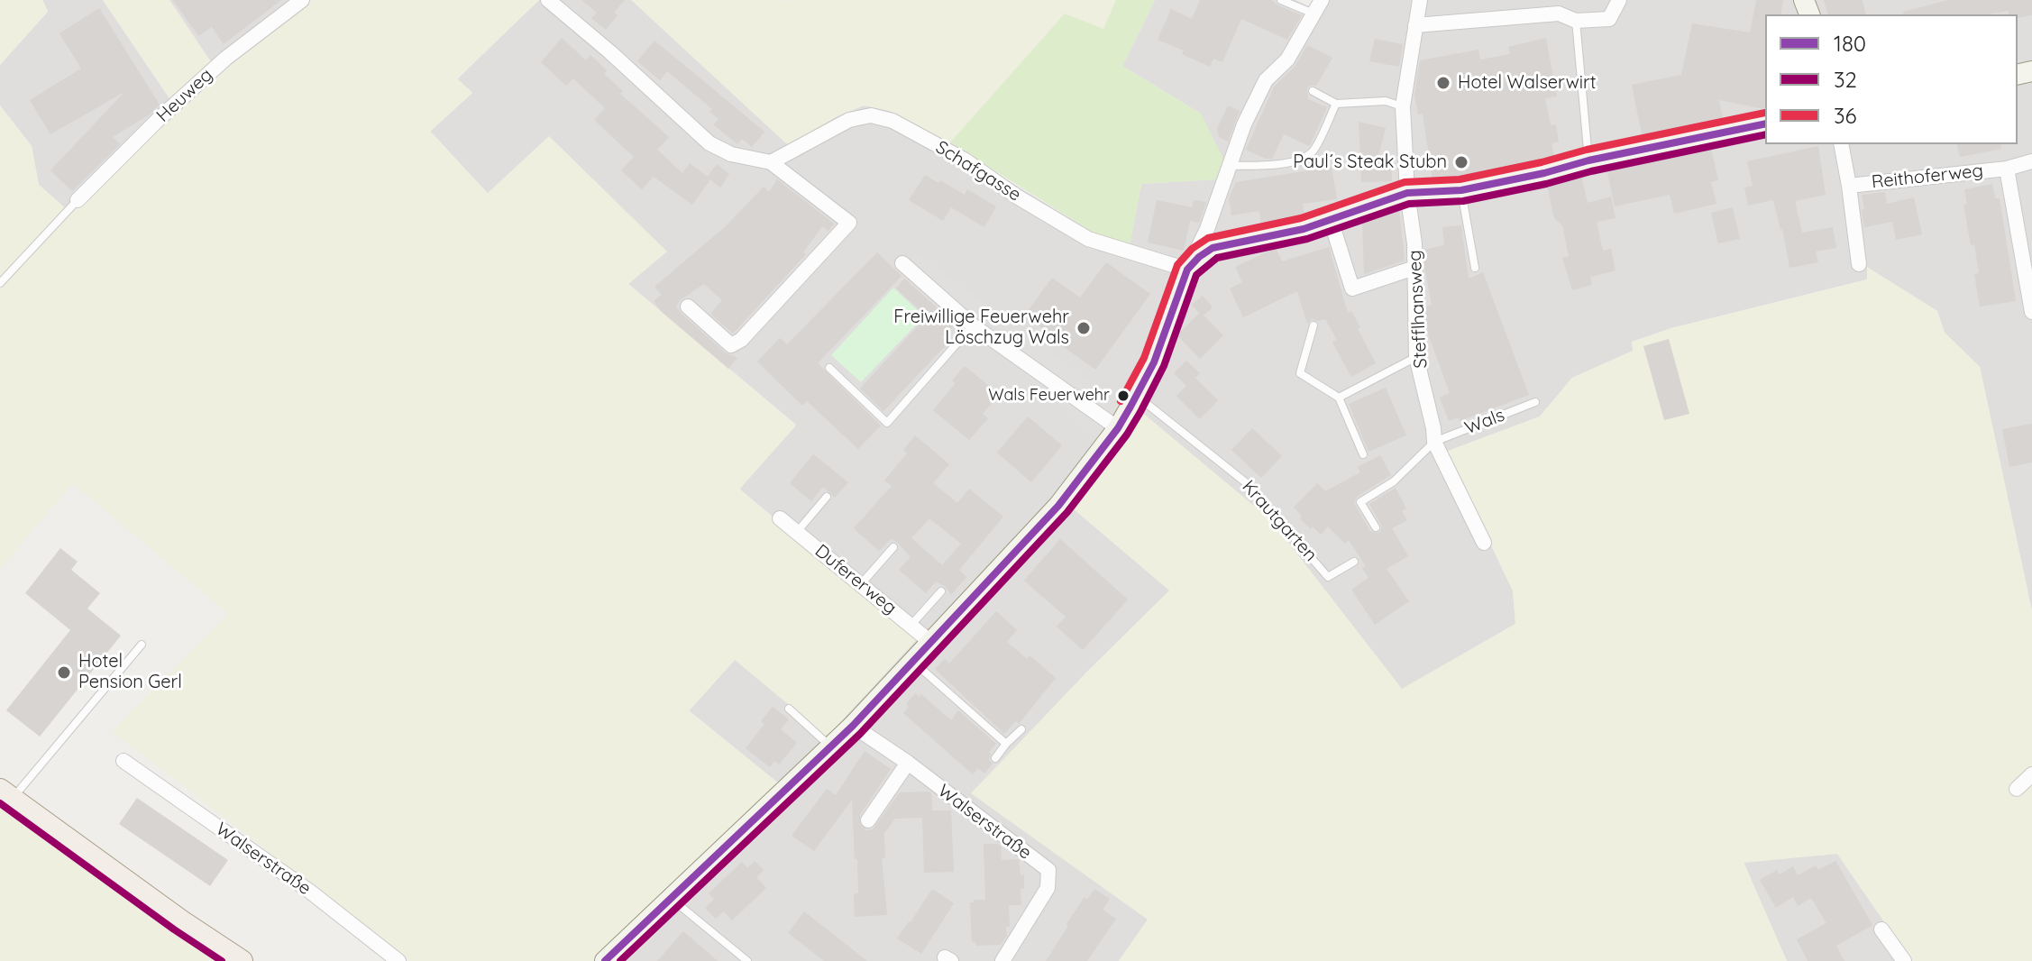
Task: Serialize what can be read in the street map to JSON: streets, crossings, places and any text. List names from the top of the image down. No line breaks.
{"streets":{"street":["Heuweg","Schafgasse","Reithoferweg","Stefflhansweg","Dufererweg","Walserstraße"],"lane":["Wals","Krautgarten"]},"crossings":[["Stefflhansweg","Wals"]],"places":["Hotel Walserwirt","Paul´s Steak Stubn","Freiwillige Feuerwehr Löschzug Wals","Wals Feuerwehr","Hotel Pension Gerl"],"lines":["transit line 36","transit line 180","transit line 32"],"legend":["180","32","36"]}
